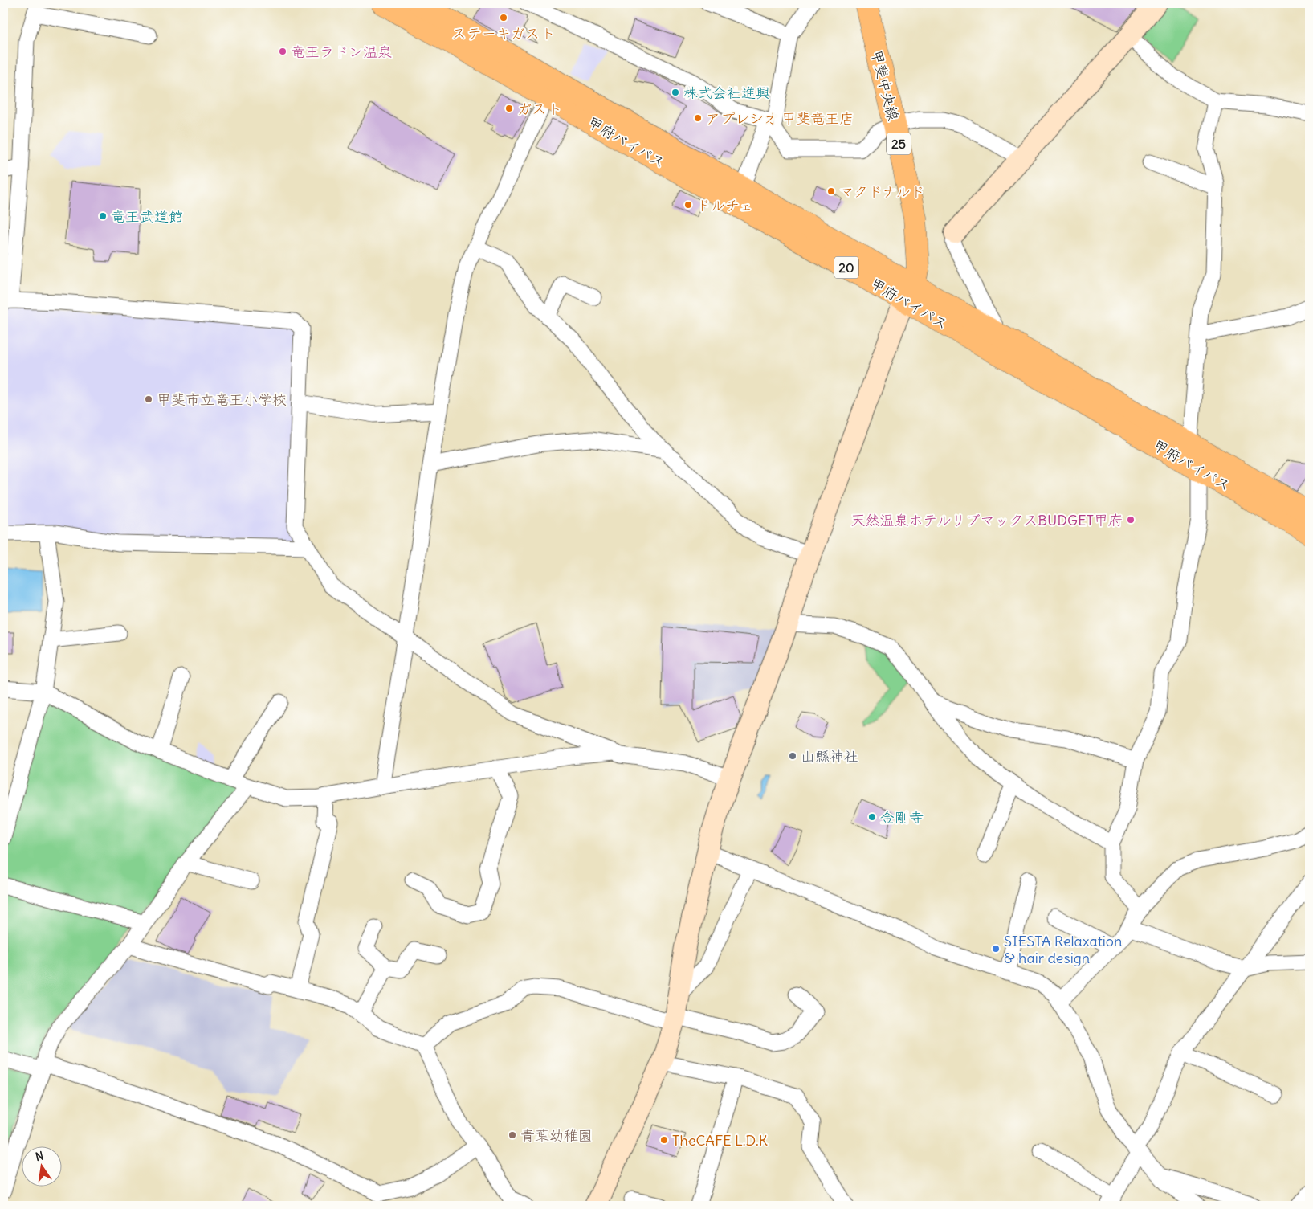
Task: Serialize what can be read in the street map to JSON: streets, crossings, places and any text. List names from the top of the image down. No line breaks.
{"streets":{"main road":["甲斐中央線","甲府バイパス","25","20"]},"crossings":[["甲斐中央線","甲府バイパス"]],"places":["ステーキガスト","竜王ラドン温泉","株式会社進興","ガスト","アプレシオ 甲斐竜王店","マクドナルド","ドルチェ","竜王武道館","甲斐市立竜王小学校","天然温泉ホテルリブマックスBUDGET甲府","山縣神社","金剛寺","SIESTA Relaxation & hair design","青葉幼稚園","TheCAFE L.D.K"],"north":"top"}
